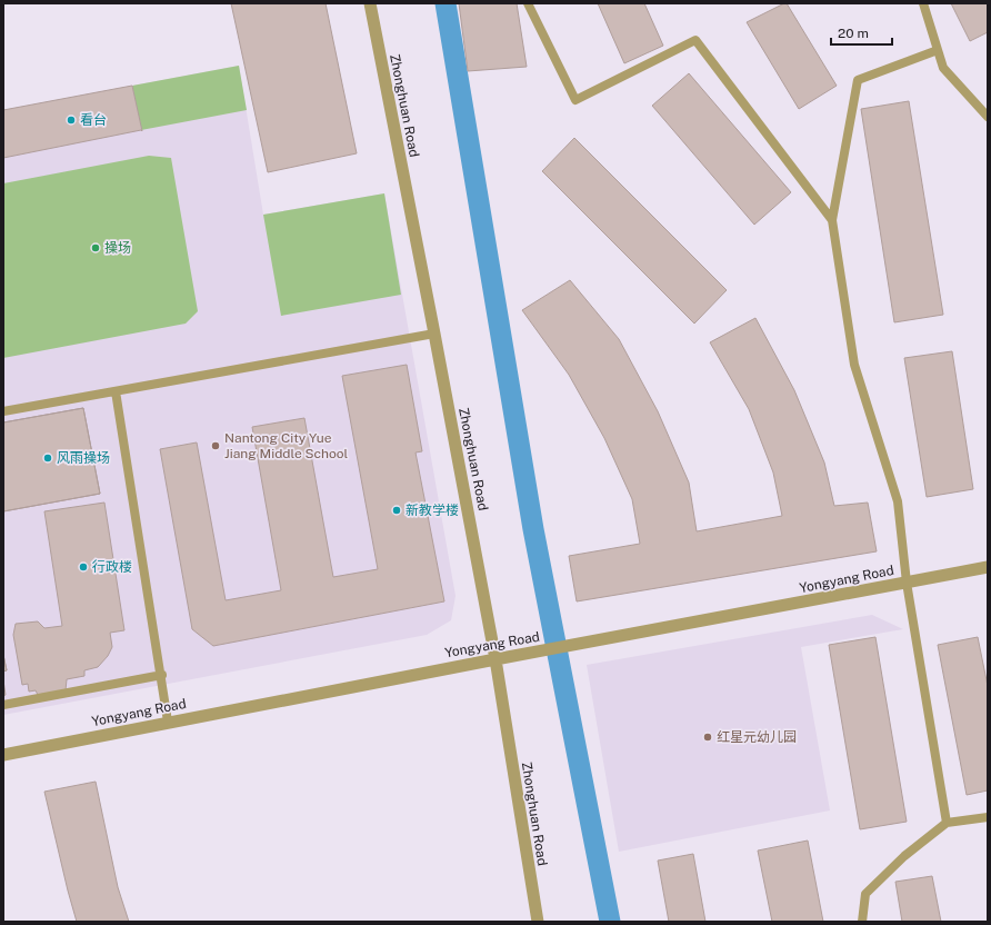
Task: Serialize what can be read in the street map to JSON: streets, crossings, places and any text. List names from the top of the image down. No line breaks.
{"streets":{"street":["Zhonghuan Road","Yongyang Road"]},"crossings":[["Zhonghuan Road","Yongyang Road"]],"places":["看台","操场","Nantong City Yue Jiang Middle School","风雨操场","新教学楼","行政楼","红星元幼儿园"],"scale_bar":"20 m"}
